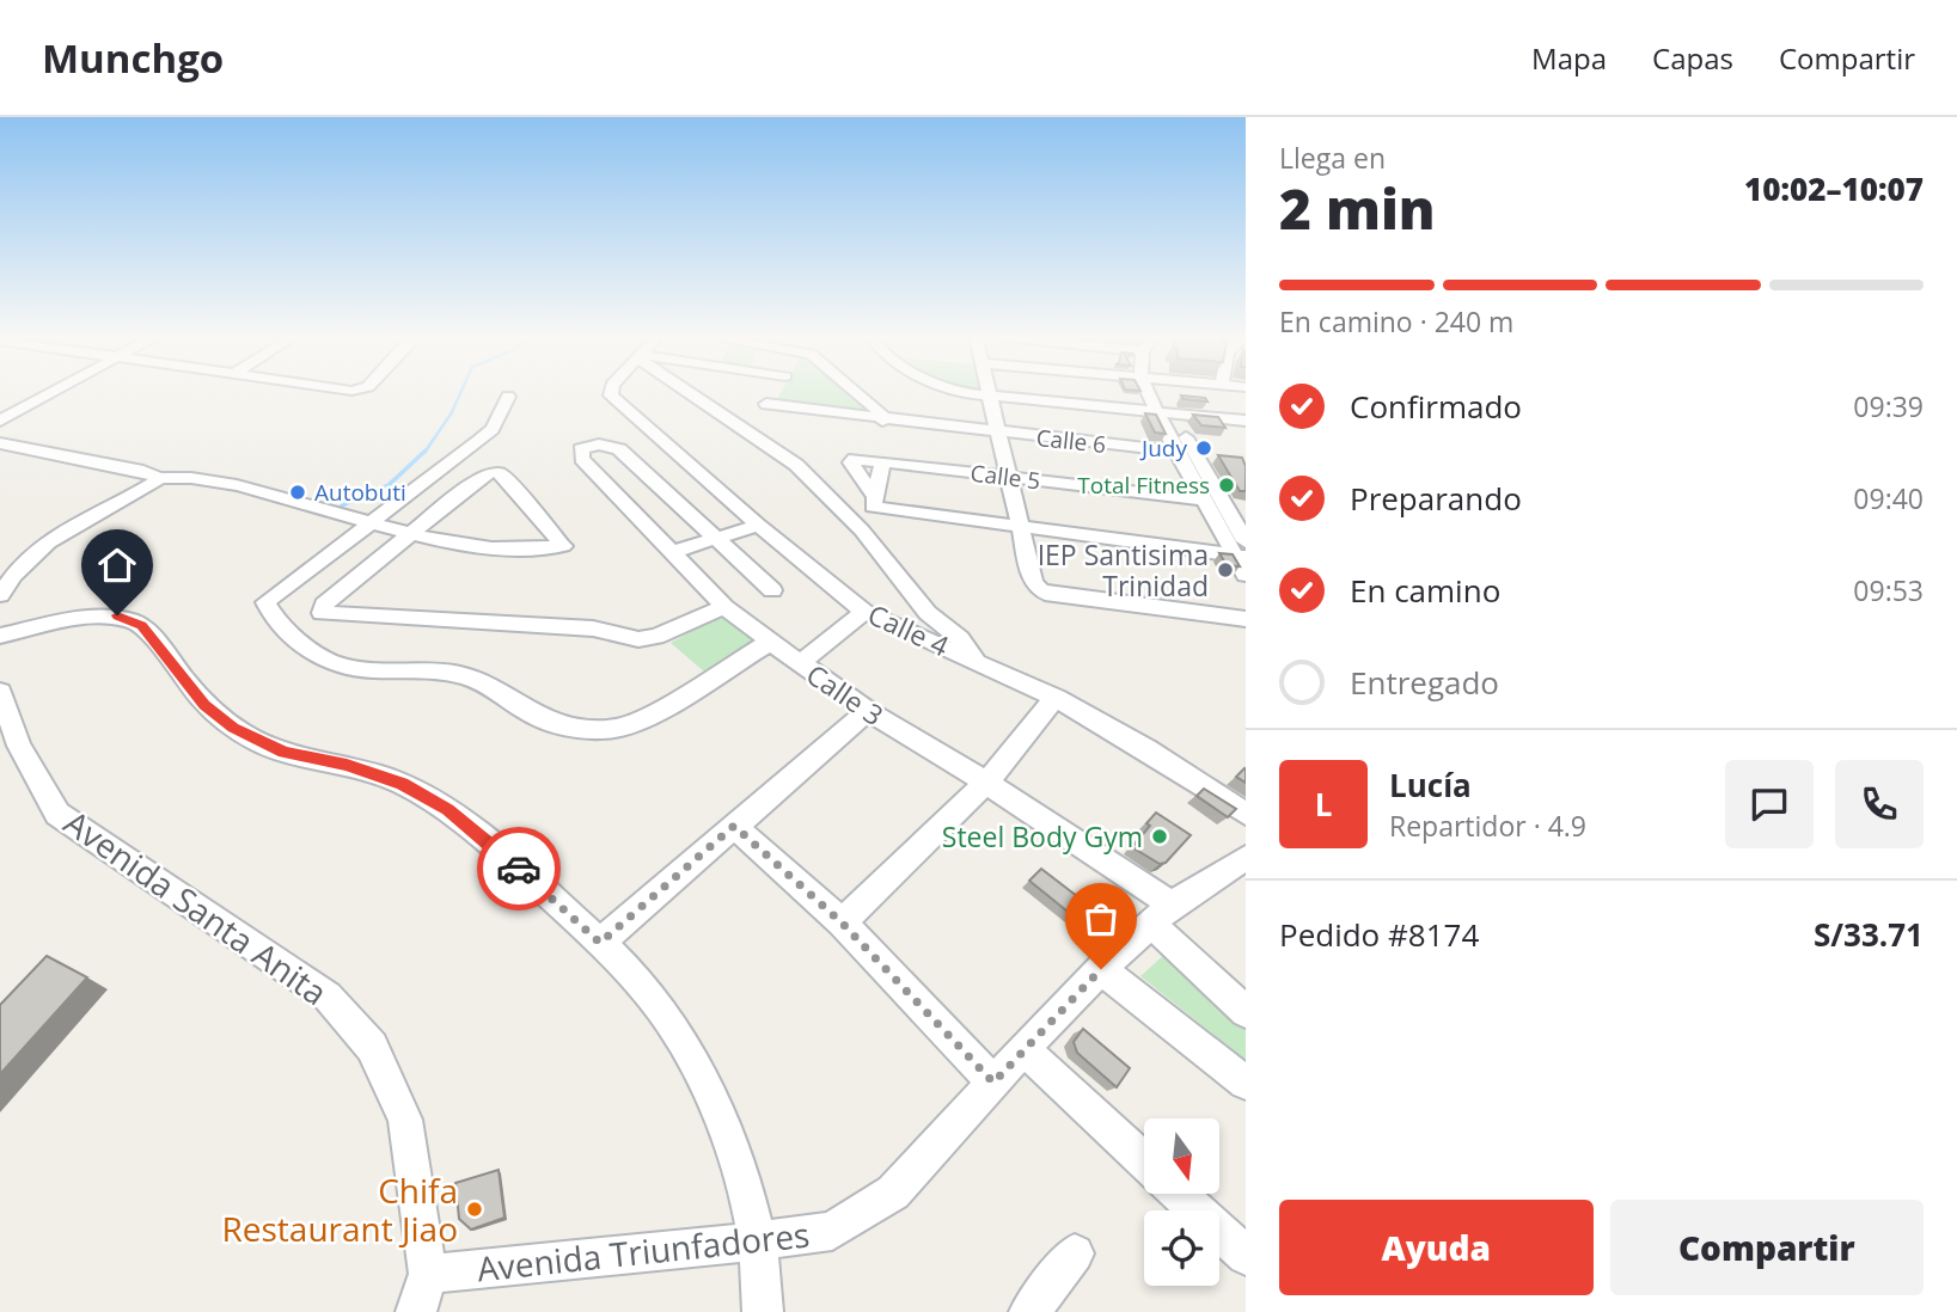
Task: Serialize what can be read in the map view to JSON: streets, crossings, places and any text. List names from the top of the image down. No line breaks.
{"streets":{"street":["Calle 6","Calle 5","Calle 4","Calle 3","Avenida Santa Anita","Avenida Triunfadores"]},"crossings":[["Calle 3","Avenida Triunfadores"],["Avenida Santa Anita","Avenida Triunfadores"]],"places":["Judy","Total Fitness","Autobuti","IEP Santisima Trinidad","Steel Body Gym","Chifa Restaurant Jiao"],"north":"bottom","page":{"header":"Munchgo","nav":["Mapa","Capas","Compartir"],"heading":["2 min","Llega en","10:02–10:07"],"panel":["Lucía","Repartidor · 4.9","Pedido #8174","S/33.71"],"bar":"En camino · 240 m","list":[["Confirmado","09:39"],["Preparando","09:40"],["En camino","09:53"],"Entregado"],"round":"L","buttons":["Ayuda","Compartir"]}}
